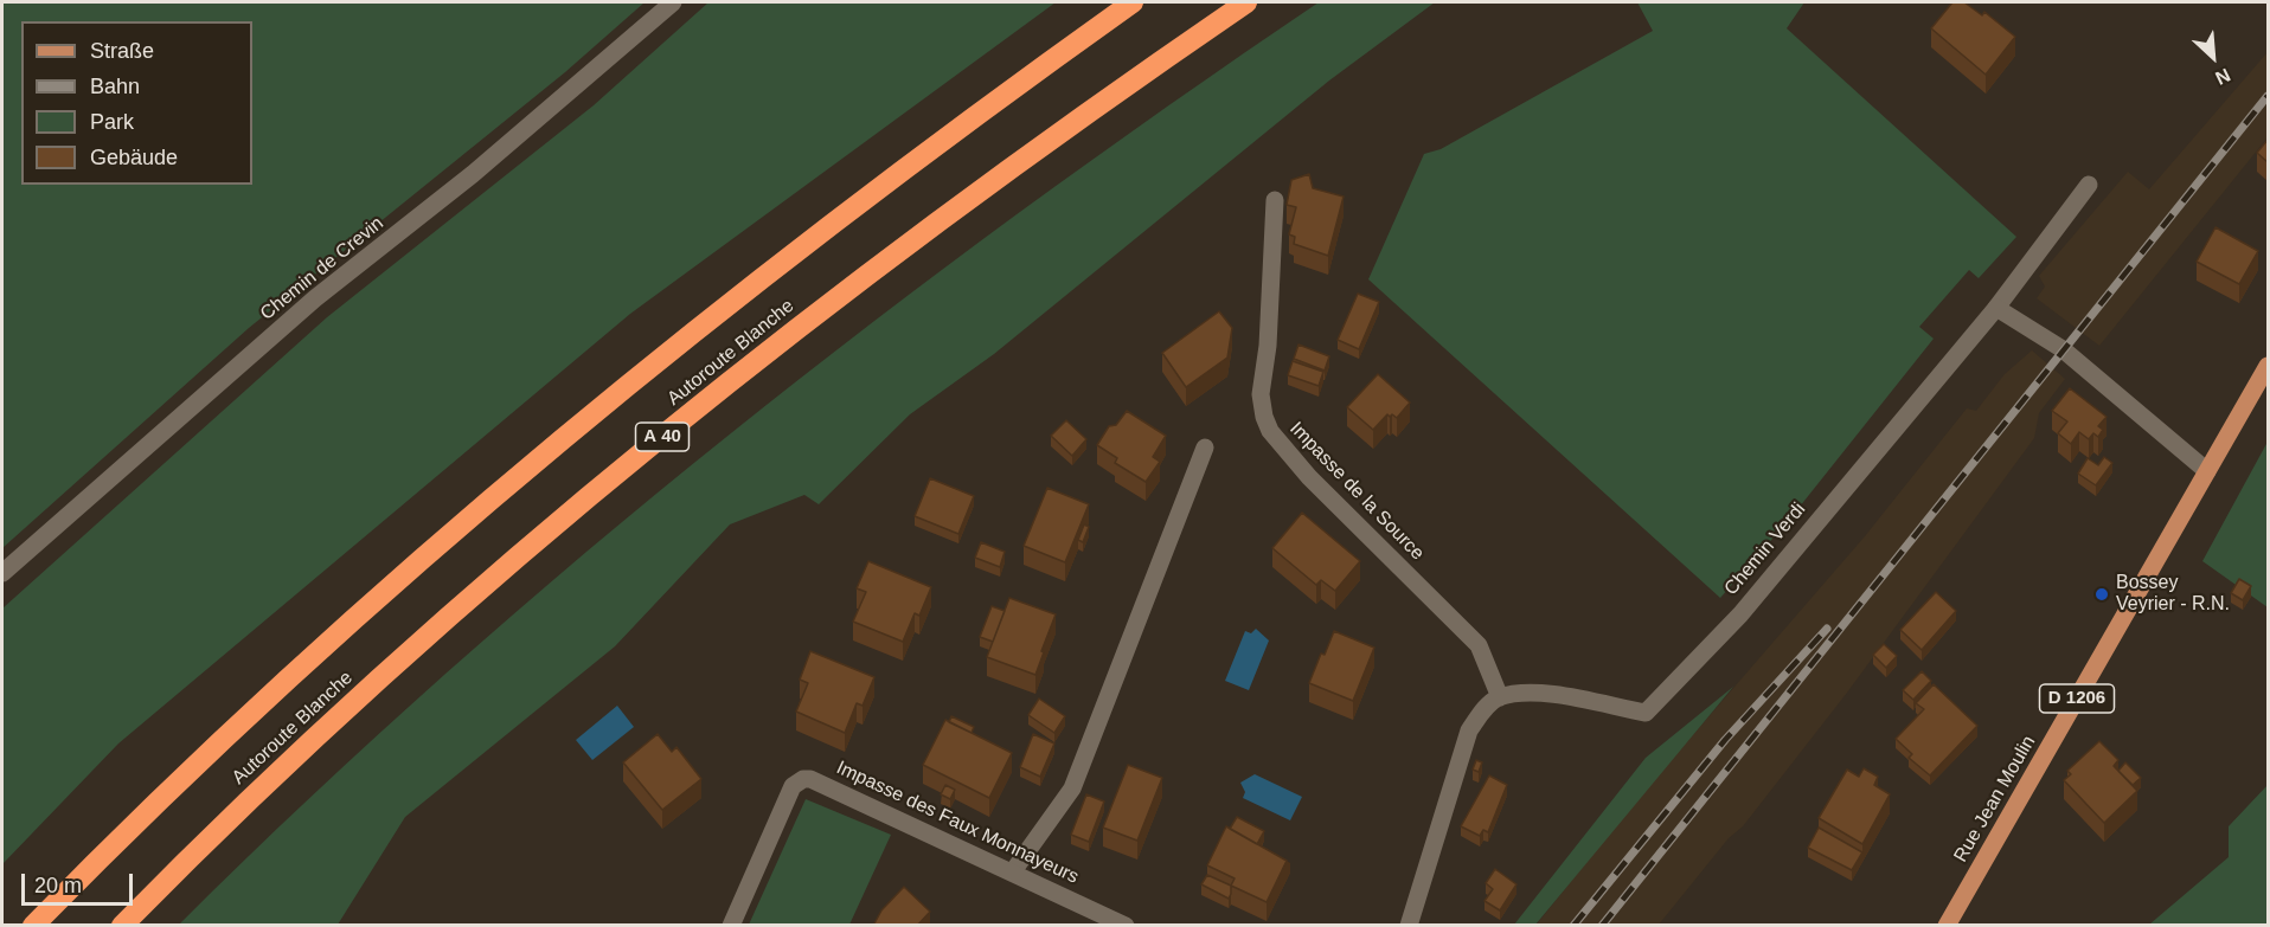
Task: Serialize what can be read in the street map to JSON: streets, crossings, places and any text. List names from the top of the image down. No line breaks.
{"streets":{"highway":["Autoroute Blanche","A 40"],"main road":["D 1206","Rue Jean Moulin"],"street":["Chemin de Crevin","Impasse de la Source","Chemin Verdi","Impasse des Faux Monnayeurs"]},"crossings":[["Impasse de la Source","Chemin Verdi"],["D 1206","Rue Jean Moulin"]],"places":["Bossey Veyrier - R.N."],"legend":["Straße","Bahn","Park","Gebäude"],"scale_bar":"20 m","north":"bottom right"}
